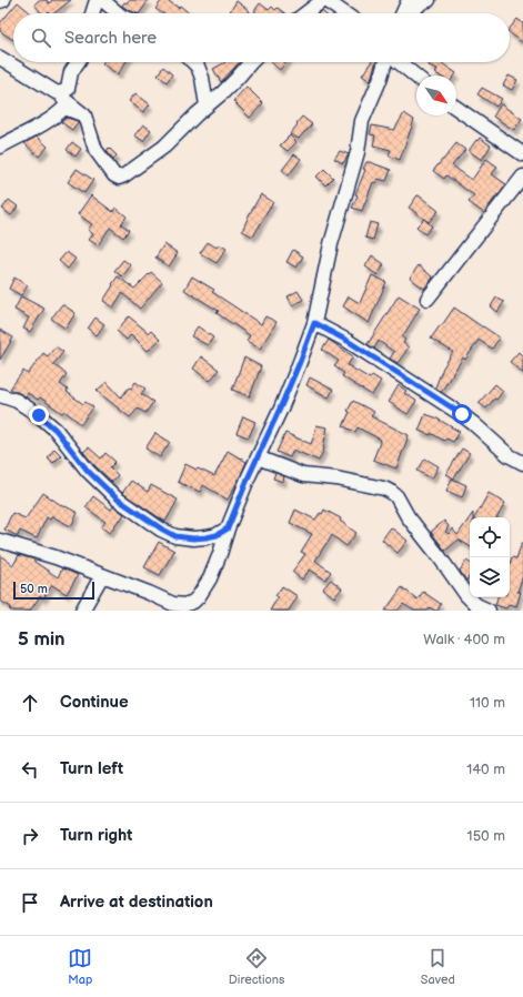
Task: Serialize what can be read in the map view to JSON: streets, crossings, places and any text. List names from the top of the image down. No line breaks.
{"scale_bar":"50 m","north":"bottom right","page":{"search":"Search here","scale":"50 m","heading":["5 min","Walk · 400 m"],"list":[["Continue","110 m"],["Turn left","140 m"],["Turn right","150 m"],"Arrive at destination"],"nav":["Map","Directions","Saved"]}}
